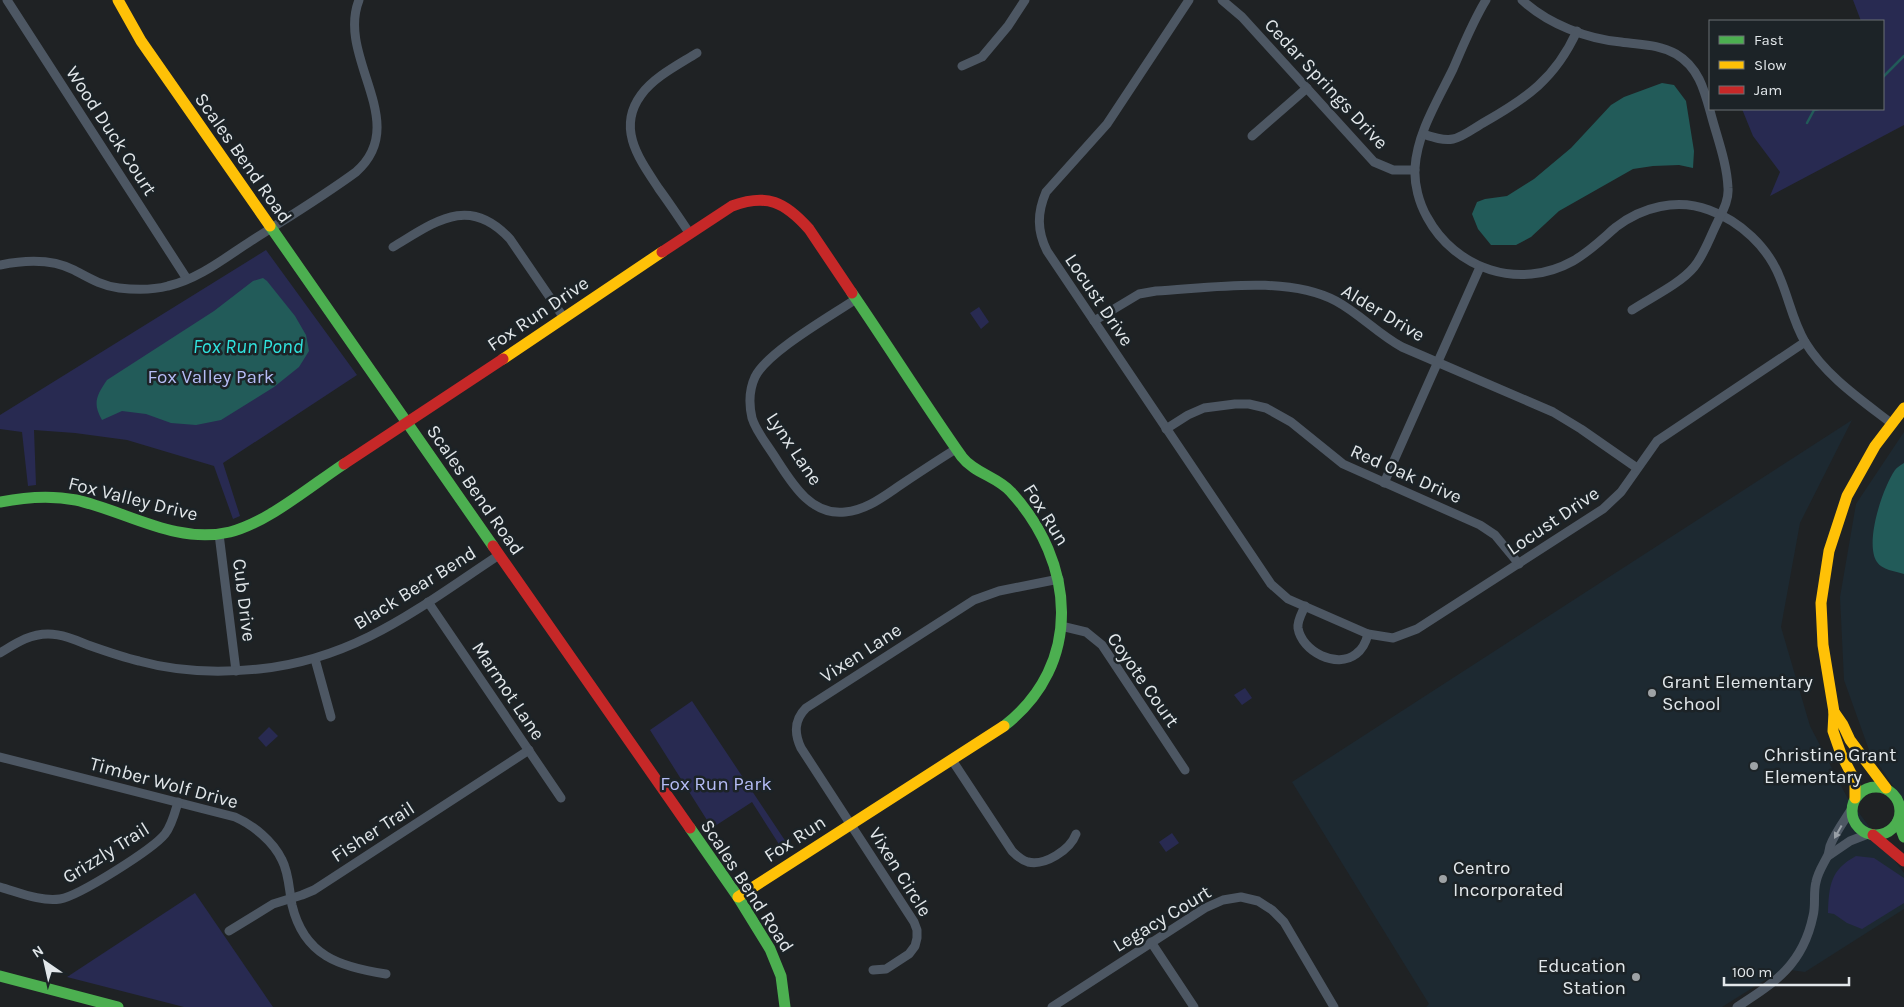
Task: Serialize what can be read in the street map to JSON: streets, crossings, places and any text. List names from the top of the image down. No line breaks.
{"streets":{"street":["Cedar Springs Drive","Wood Duck Court","Scales Bend Road","Locust Drive","Alder Drive","Fox Run Drive","Lynx Lane","Red Oak Drive","Fox Valley Drive","Fox Run","Black Bear Bend","Cub Drive","Vixen Lane","Coyote Court","Marmot Lane","Timber Wolf Drive","Fisher Trail","Grizzly Trail","Vixen Circle","Legacy Court"]},"crossings":[["Cedar Springs Drive","Locust Drive"],["Scales Bend Road","Fox Run Drive"],["Scales Bend Road","Fox Valley Drive"],["Scales Bend Road","Fox Run"],["Scales Bend Road","Black Bear Bend"],["Locust Drive","Alder Drive"],["Locust Drive","Red Oak Drive"],["Fox Run Drive","Fox Valley Drive"],["Fox Run Drive","Fox Run"],["Lynx Lane","Fox Run"],["Fox Valley Drive","Cub Drive"],["Fox Run","Vixen Lane"],["Fox Run","Coyote Court"],["Fox Run","Vixen Circle"],["Black Bear Bend","Cub Drive"],["Black Bear Bend","Marmot Lane"],["Vixen Lane","Vixen Circle"],["Marmot Lane","Fisher Trail"],["Timber Wolf Drive","Fisher Trail"],["Timber Wolf Drive","Grizzly Trail"]],"water":["Fox Run Pond"],"parks":["Fox Valley Park","Fox Run Park"],"places":["Grant Elementary School","Christine Grant Elementary","Centro Incorporated","Education Station"],"legend":["Fast","Slow","Jam"],"scale_bar":"100 m","north":"top left"}
